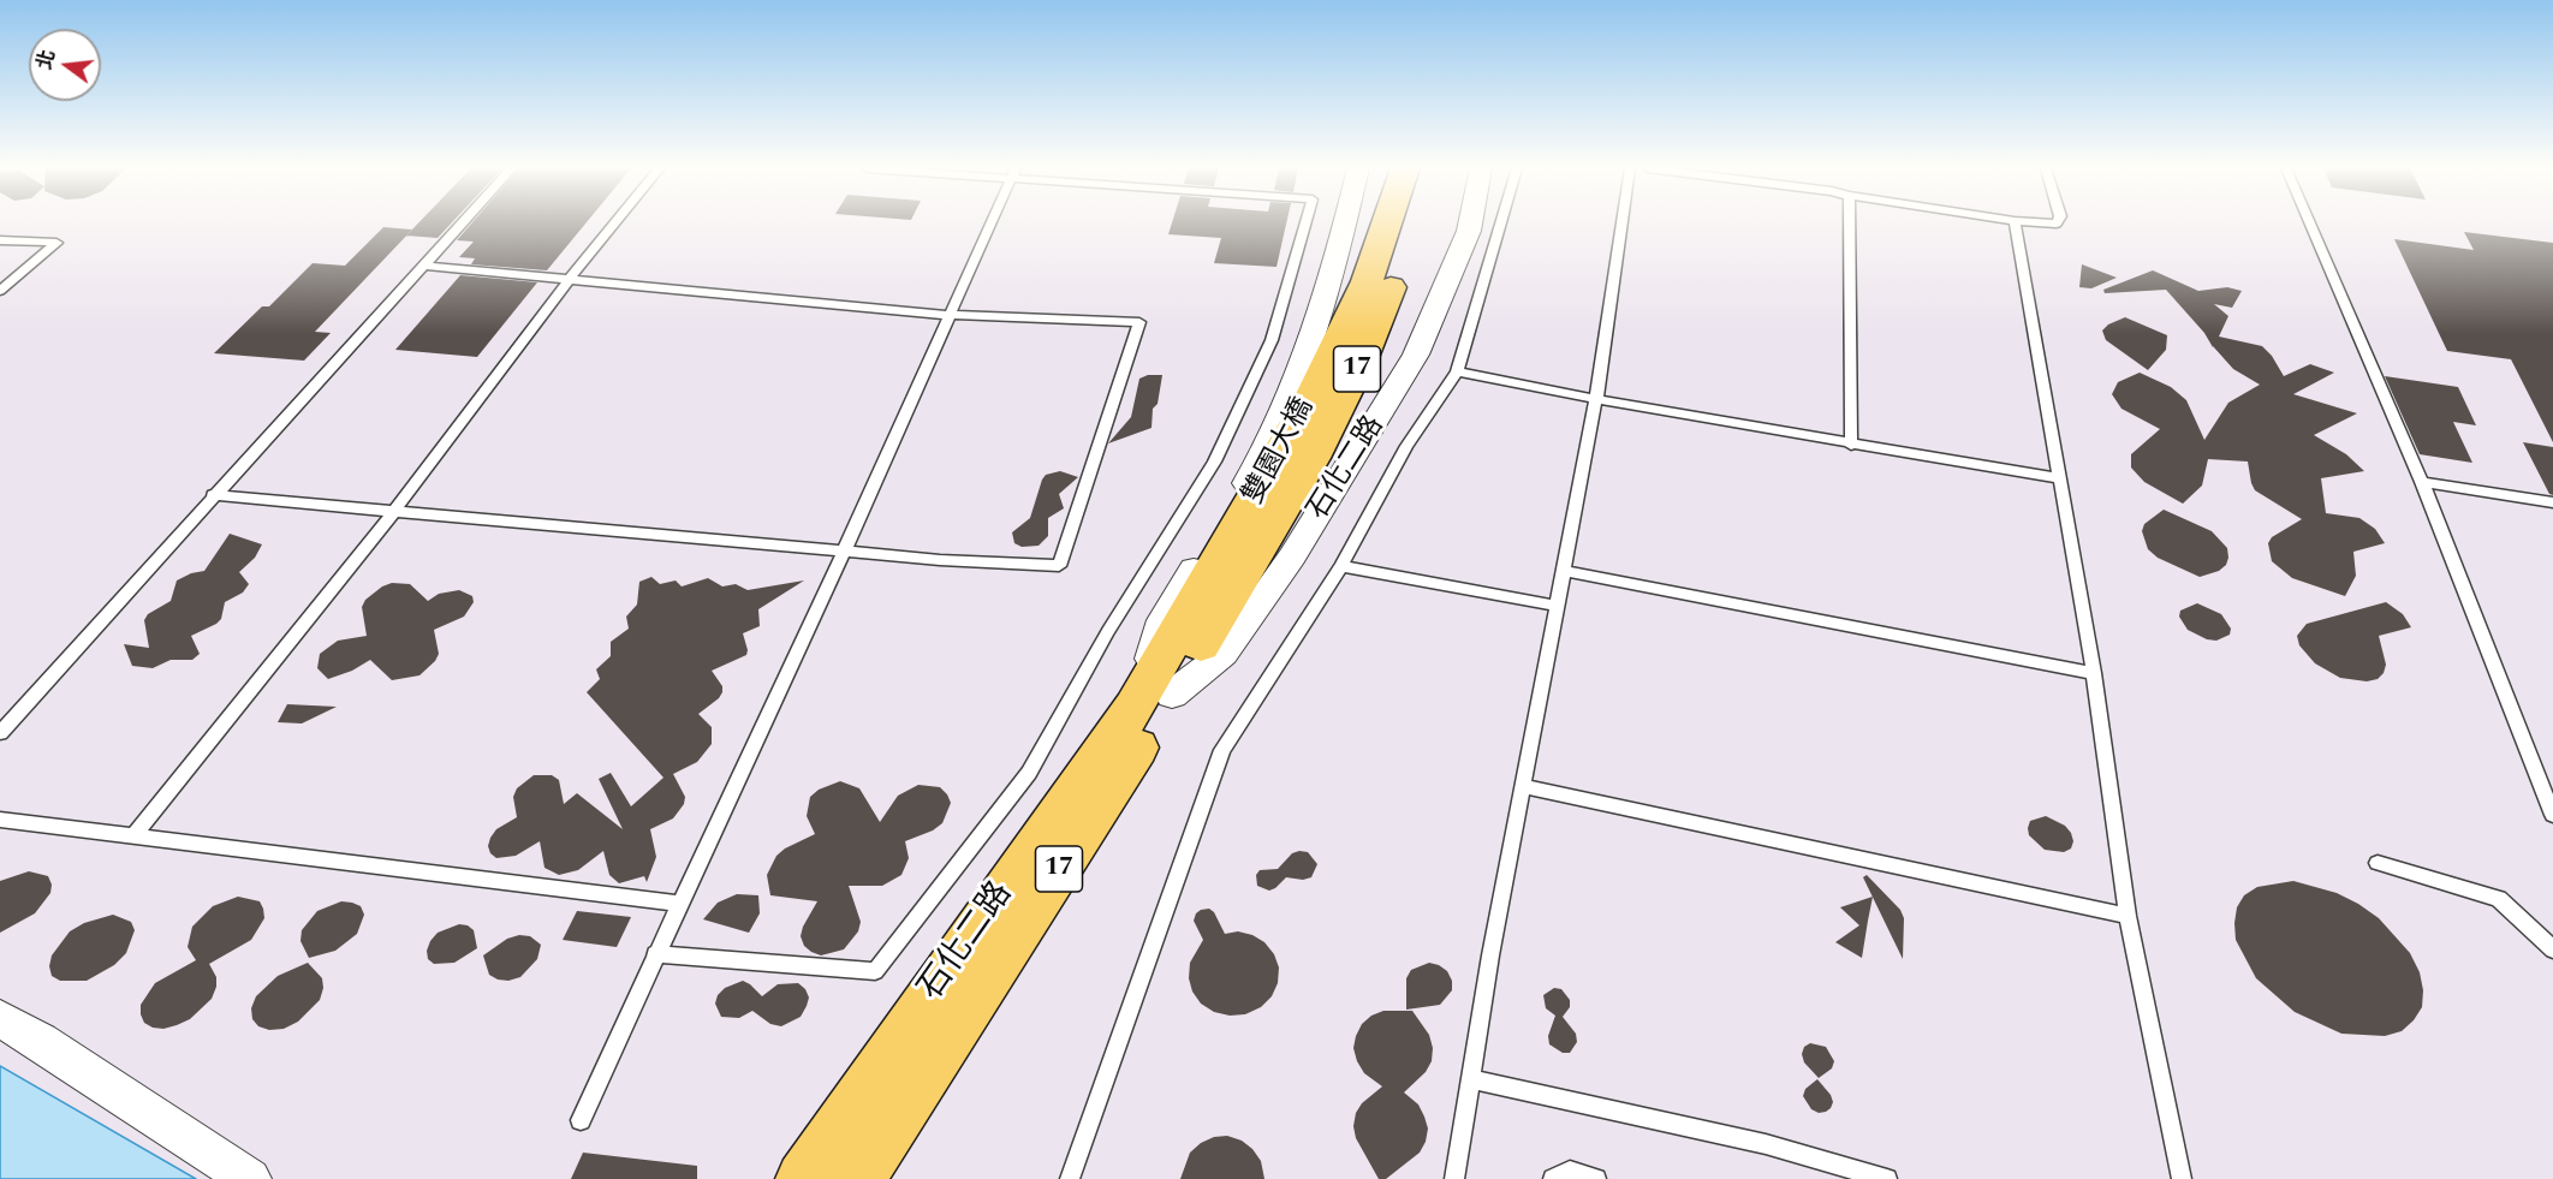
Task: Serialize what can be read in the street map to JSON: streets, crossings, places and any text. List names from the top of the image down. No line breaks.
{"streets":{"main road":["17","雙園大橋","石化二路"]},"crossings":[["雙園大橋","石化二路"]],"north":"left"}
